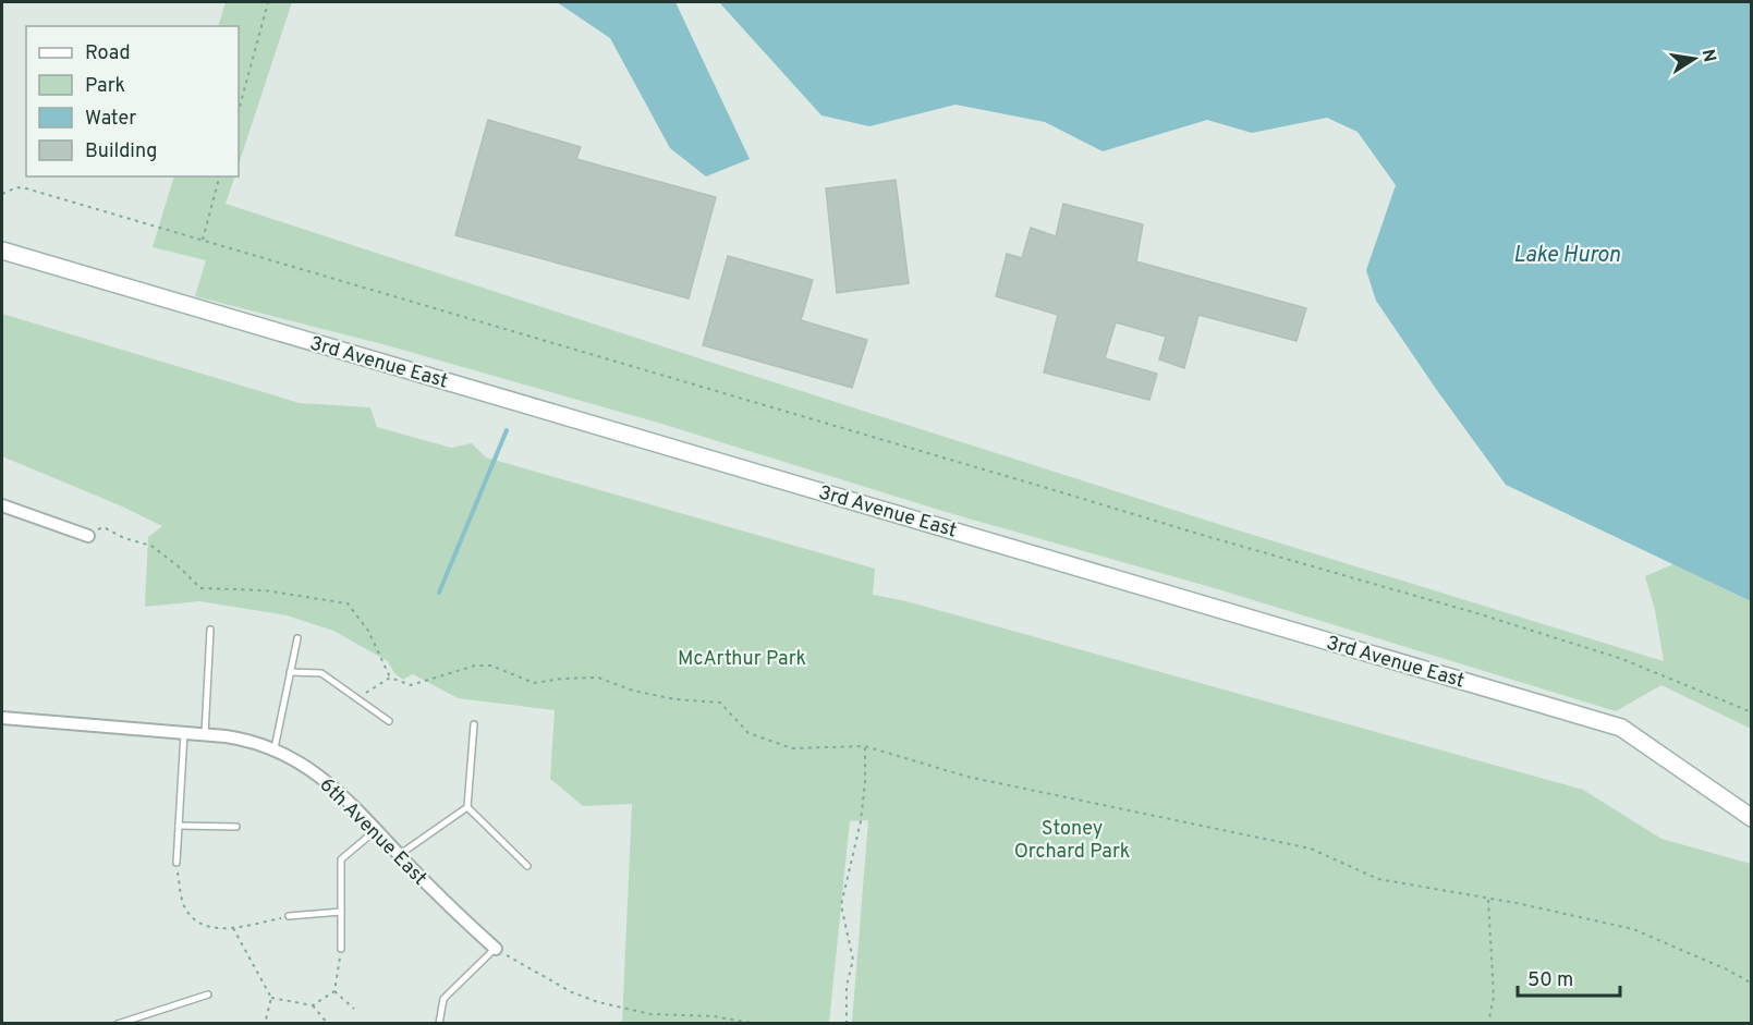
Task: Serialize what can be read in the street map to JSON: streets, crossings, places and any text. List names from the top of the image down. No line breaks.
{"streets":{"main road":["3rd Avenue East"],"street":["6th Avenue East"]},"water":["Lake Huron"],"parks":["McArthur Park","Stoney Orchard Park"],"legend":["Road","Park","Water","Building"],"scale_bar":"50 m","north":"right"}
